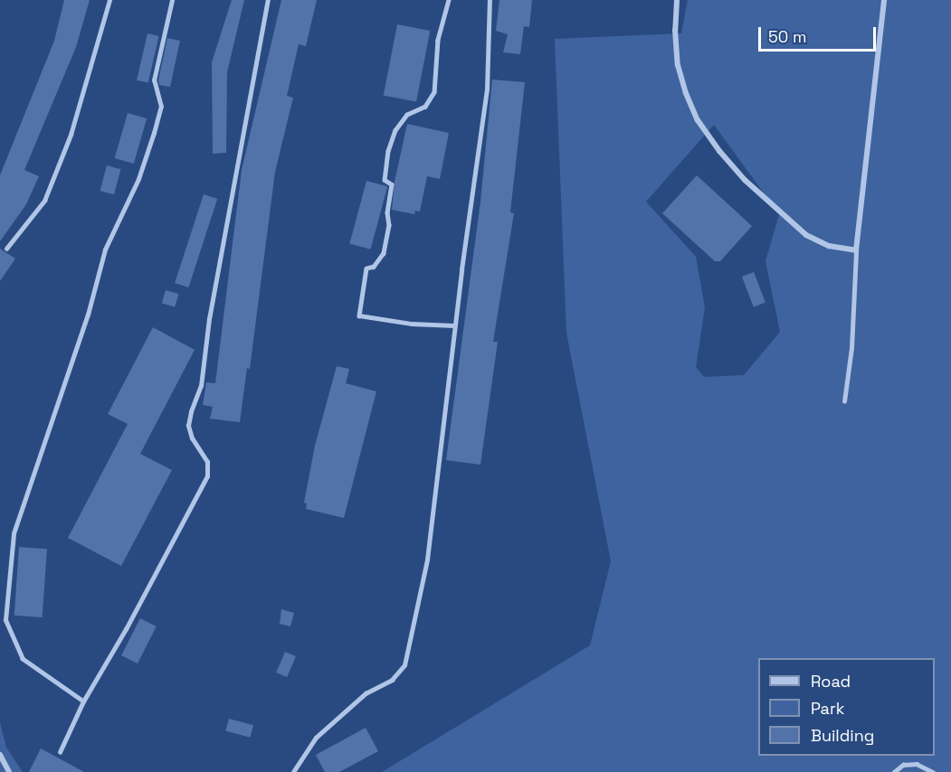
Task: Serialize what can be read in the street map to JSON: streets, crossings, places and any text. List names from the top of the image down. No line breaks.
{"legend":["Road","Park","Building"],"scale_bar":"50 m"}
